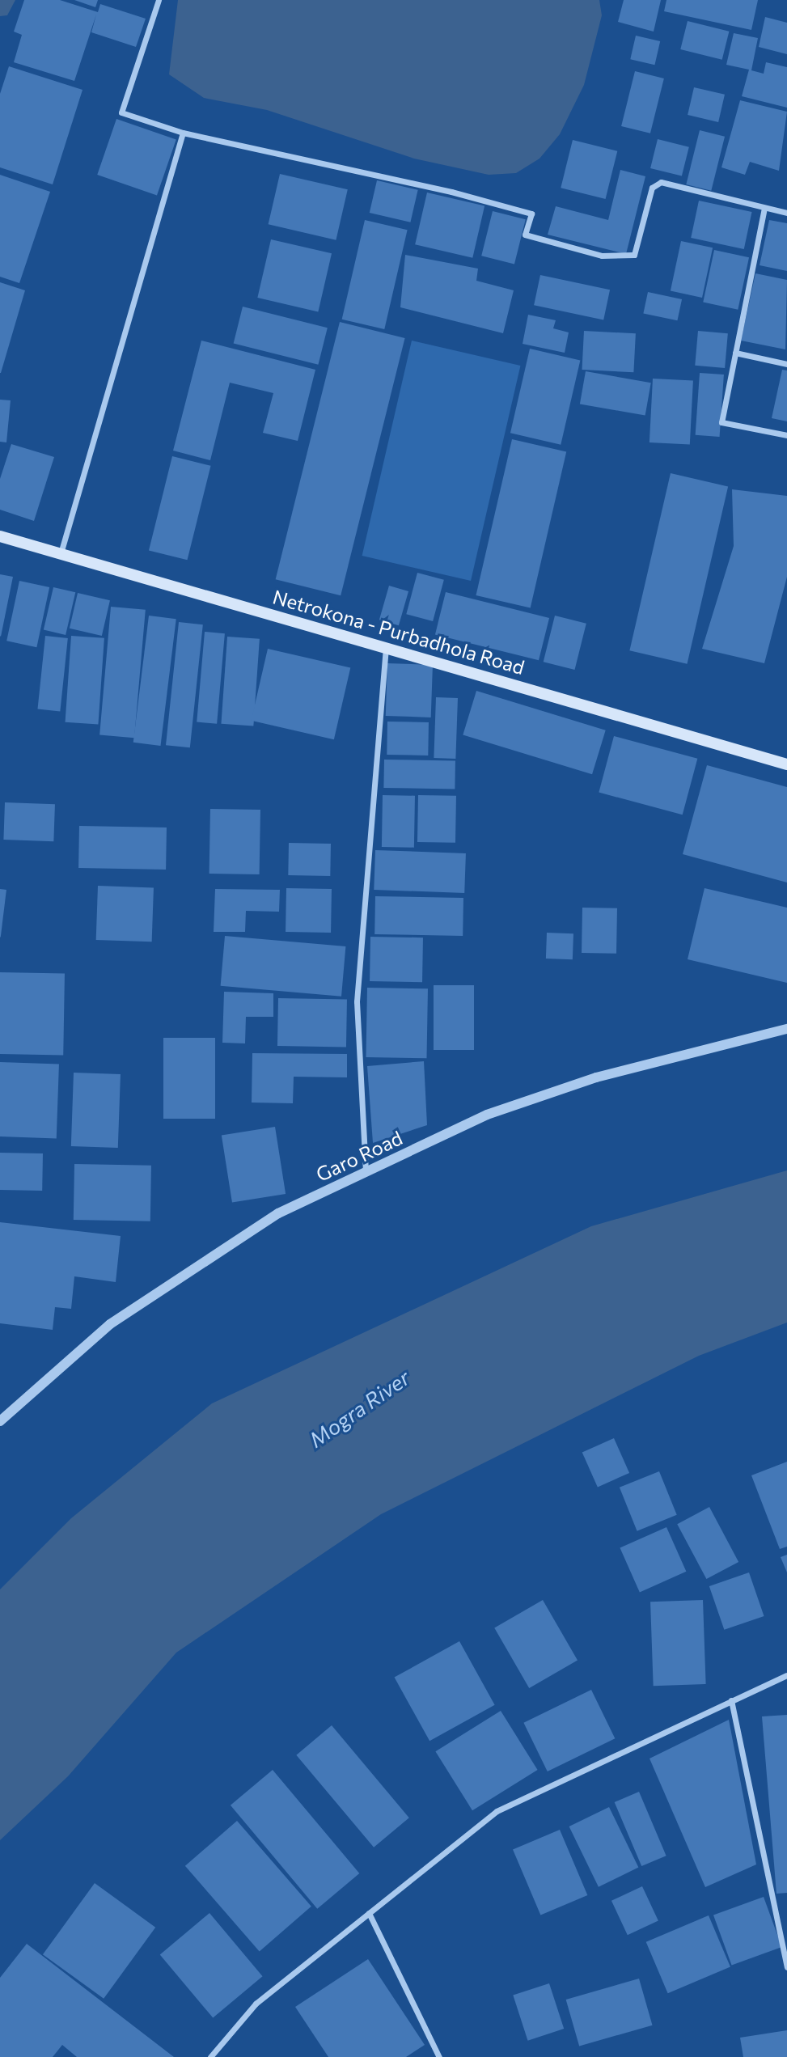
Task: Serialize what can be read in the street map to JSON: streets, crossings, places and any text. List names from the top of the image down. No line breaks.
{"streets":{"main road":["Netrokona - Purbadhola Road"],"street":["Garo Road"]},"water":["Mogra River"]}
